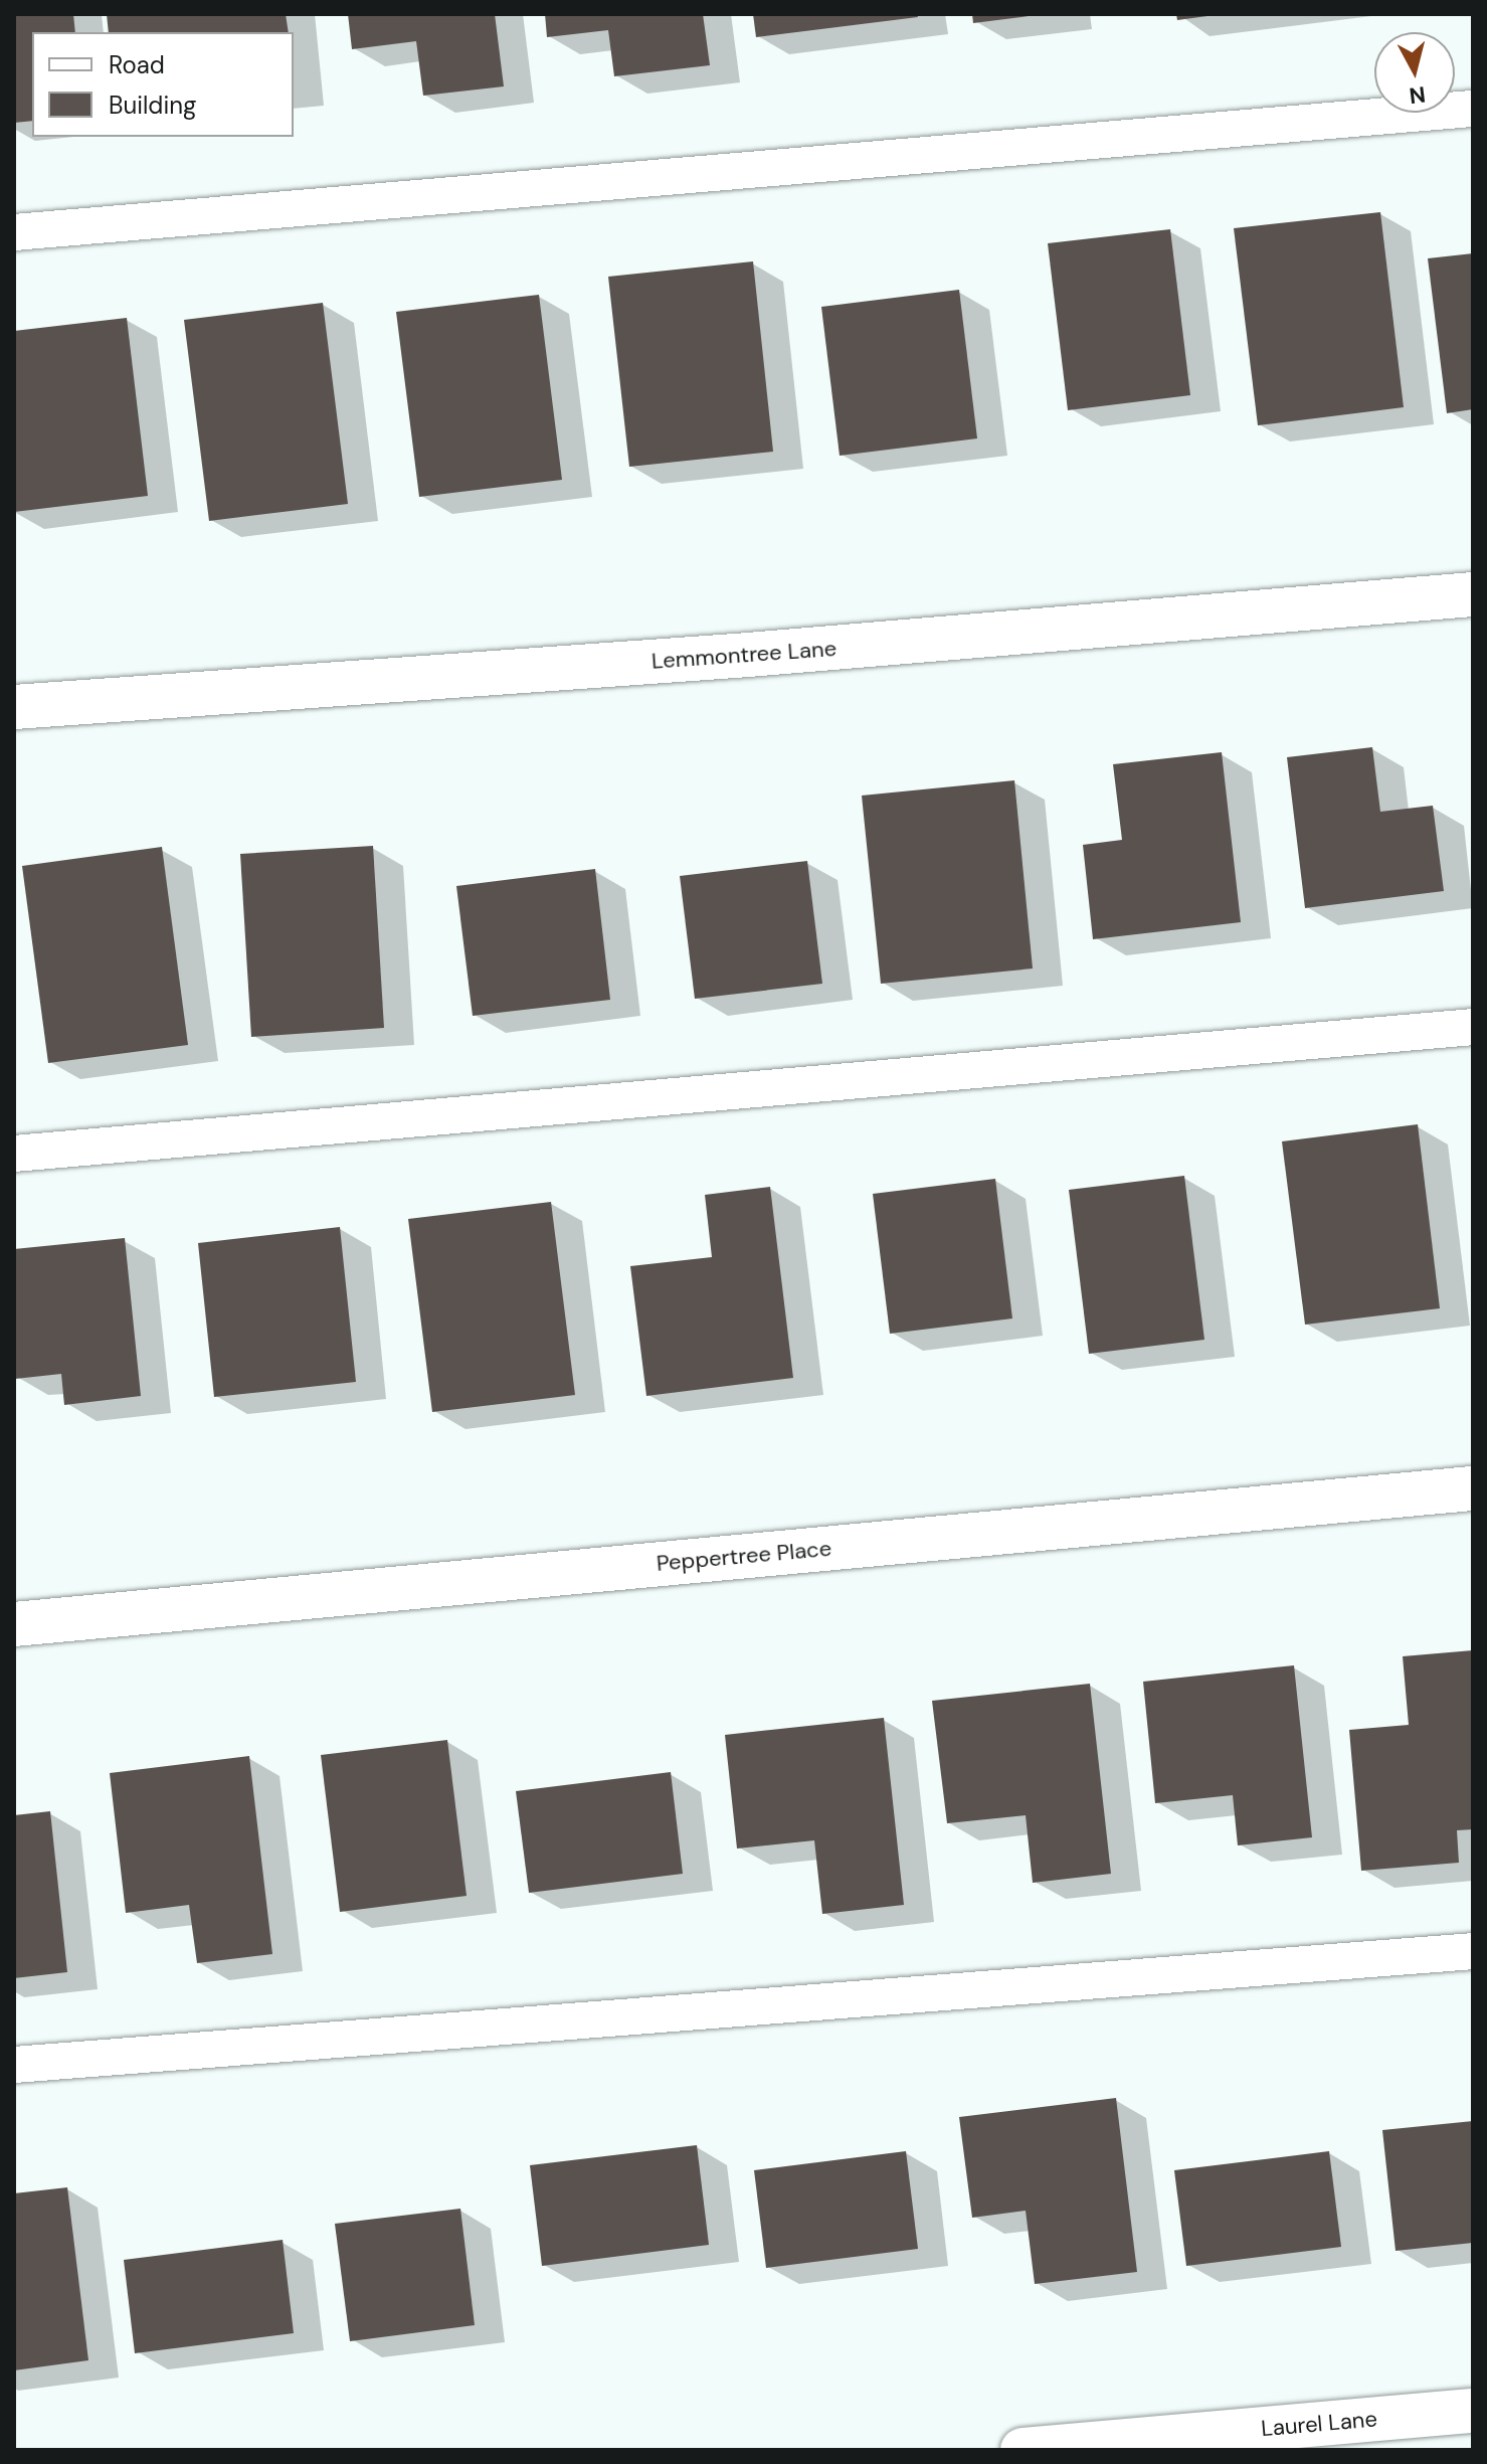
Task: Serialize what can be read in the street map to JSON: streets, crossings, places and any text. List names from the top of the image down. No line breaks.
{"streets":{"street":["Lemmontree Lane","Peppertree Place","Laurel Lane"]},"legend":["Road","Building"],"north":"bottom"}
